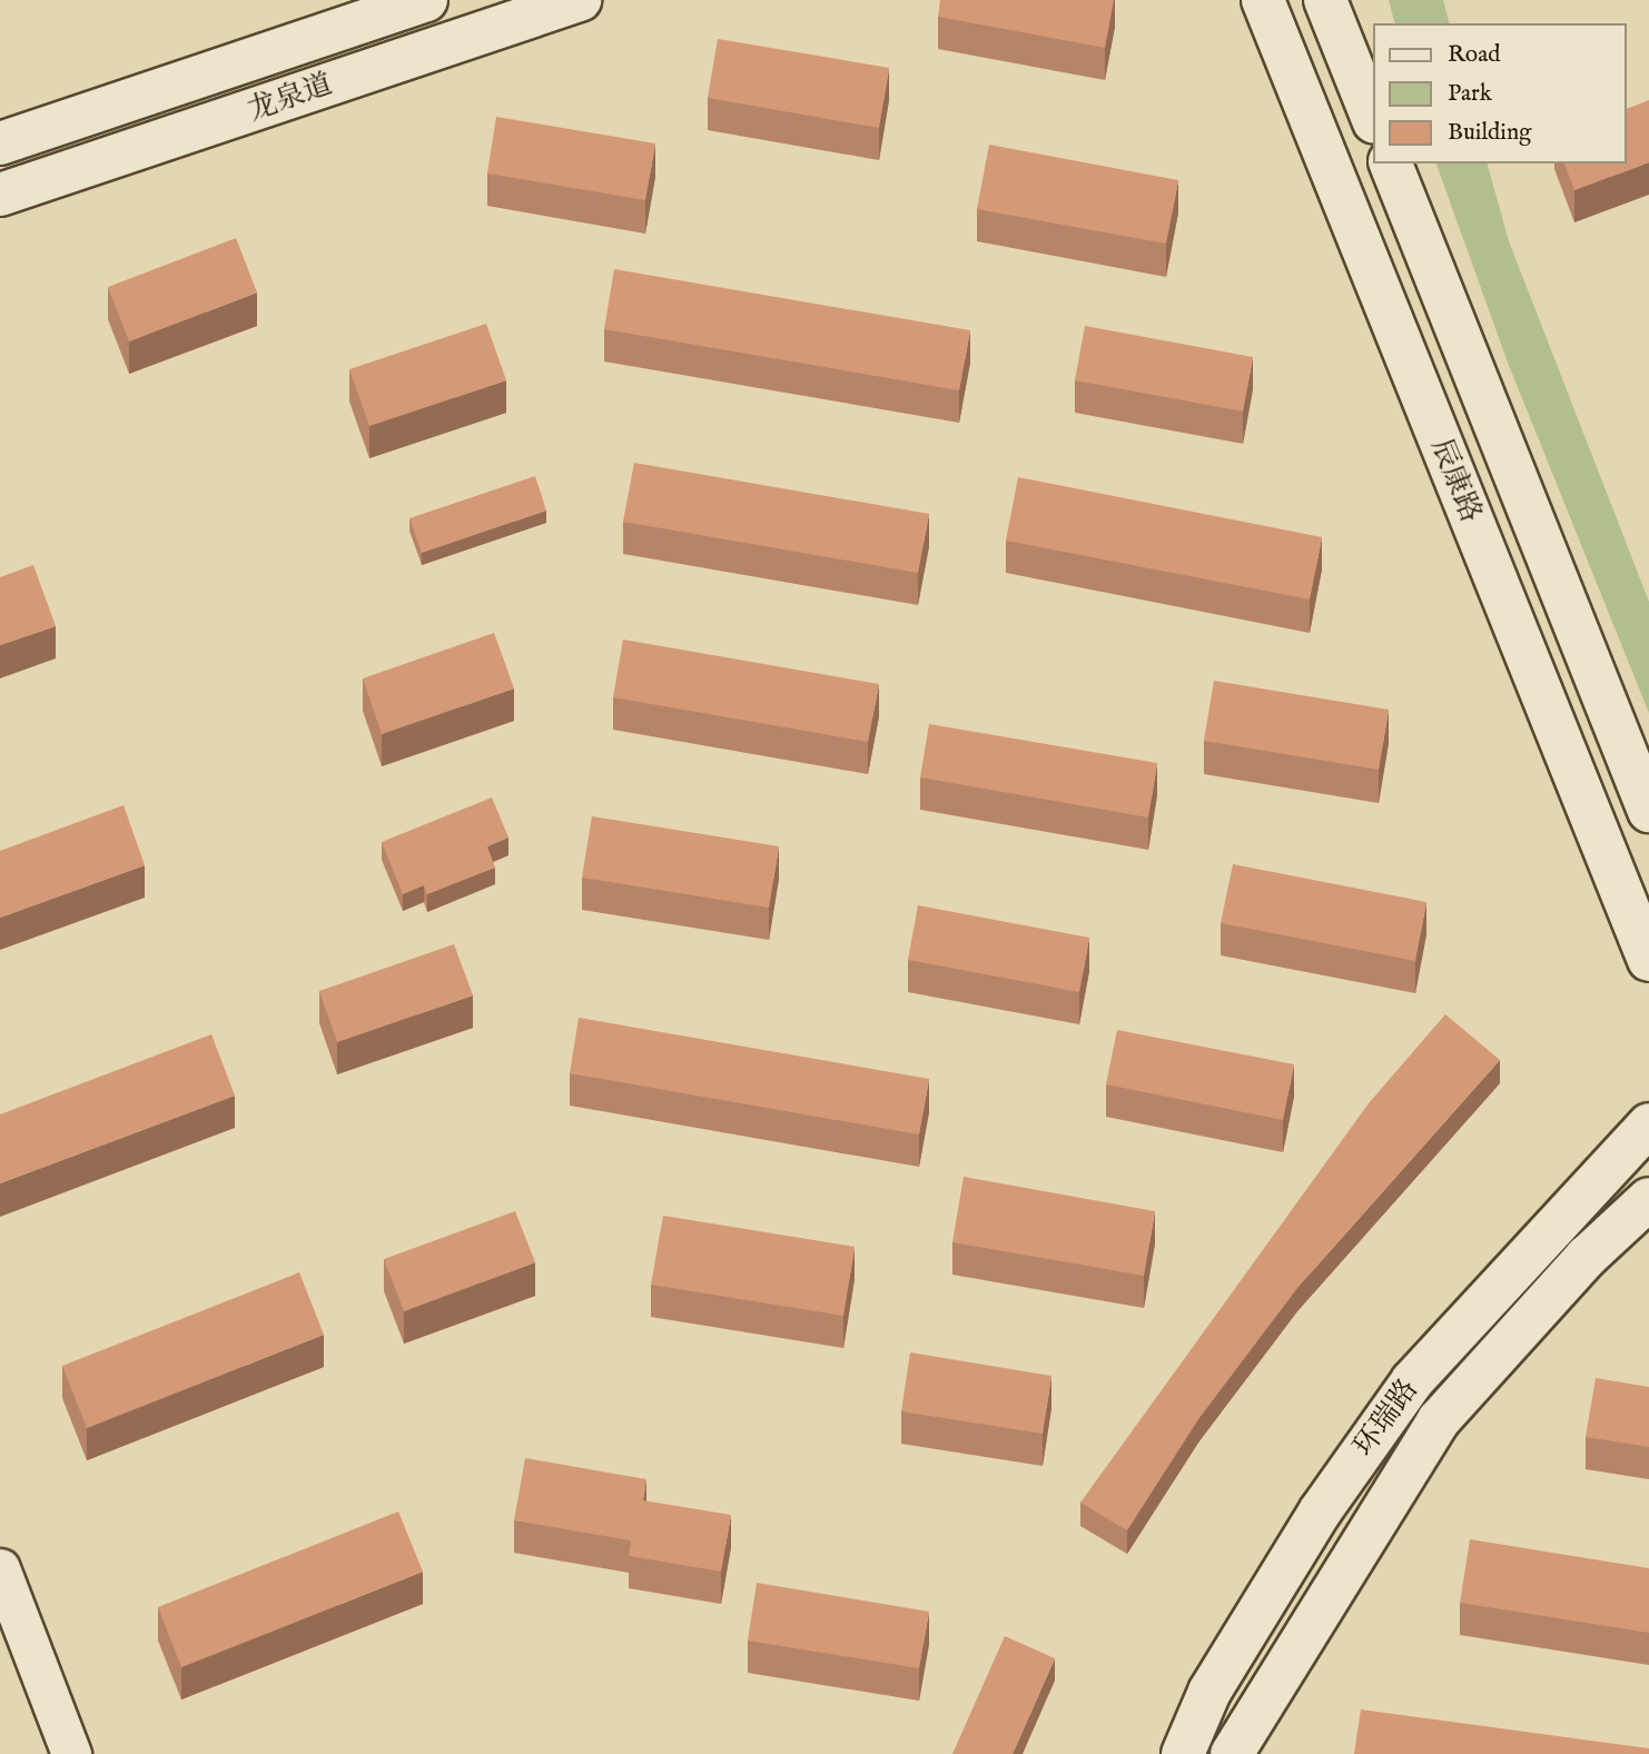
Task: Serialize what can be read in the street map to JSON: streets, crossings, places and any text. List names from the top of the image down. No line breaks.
{"streets":{"street":["龙泉道","辰康路","环瑞路"]},"legend":["Road","Park","Building"]}
